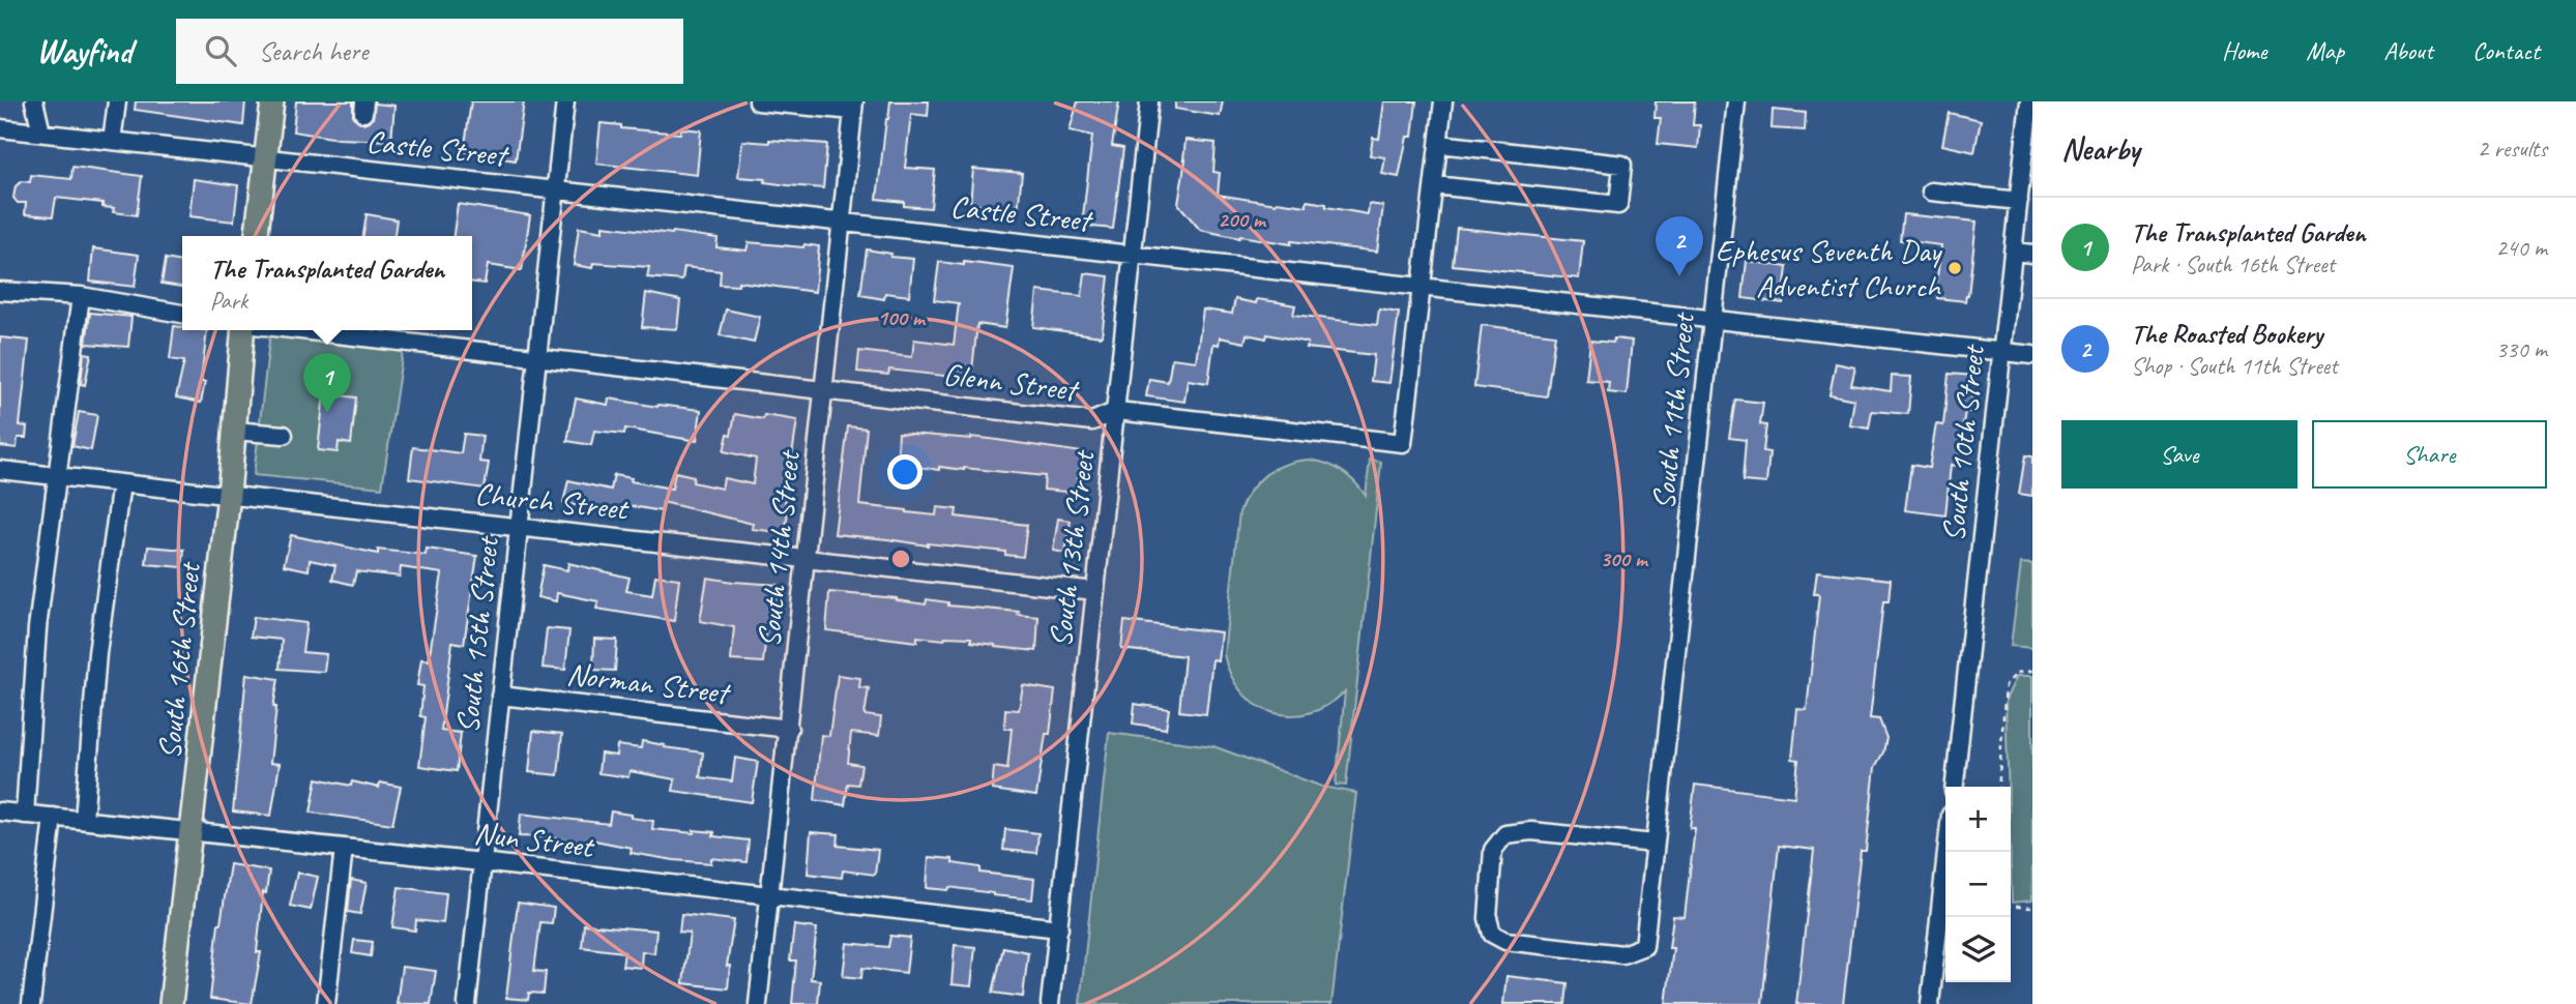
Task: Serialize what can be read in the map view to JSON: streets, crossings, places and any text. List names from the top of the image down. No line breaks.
{"streets":{"main road":["South 16th Street"],"street":["Castle Street","Glenn Street","South 11th Street","South 10th Street","Church Street","South 14th Street","South 13th Street","South 15th Street","Norman Street","Nun Street"]},"crossings":[["Castle Street","Glenn Street"],["Castle Street","South 11th Street"],["Castle Street","South 10th Street"],["Castle Street","South 14th Street"],["Castle Street","South 13th Street"],["Castle Street","South 15th Street"],["Glenn Street","South 14th Street"],["Glenn Street","South 13th Street"],["Glenn Street","South 15th Street"],["Church Street","South 14th Street"],["Church Street","South 13th Street"],["Church Street","South 15th Street"],["Church Street","South 16th Street"],["South 14th Street","Norman Street"],["South 14th Street","Nun Street"],["South 13th Street","Nun Street"],["South 15th Street","Norman Street"],["South 15th Street","Nun Street"],["South 16th Street","Nun Street"]],"places":["Ephesus Seventh Day Adventist Church"],"page":{"header":"Wayfind","search":"Search here","nav":["Home","Map","About","Contact"],"heading":["Nearby","2 results"],"list":[{"mark":"1","name":"The Transplanted Garden","note":"Park · South 16th Street","value":"240 m"},{"mark":"2","name":"The Roasted Bookery","note":"Shop · South 11th Street","value":"330 m"}],"pins":["2","1"],"popup":["The Transplanted Garden","Park"],"buttons":["Save","Share"],"map_buttons":["+","−"]},"rings":["200 m","100 m","300 m"]}
